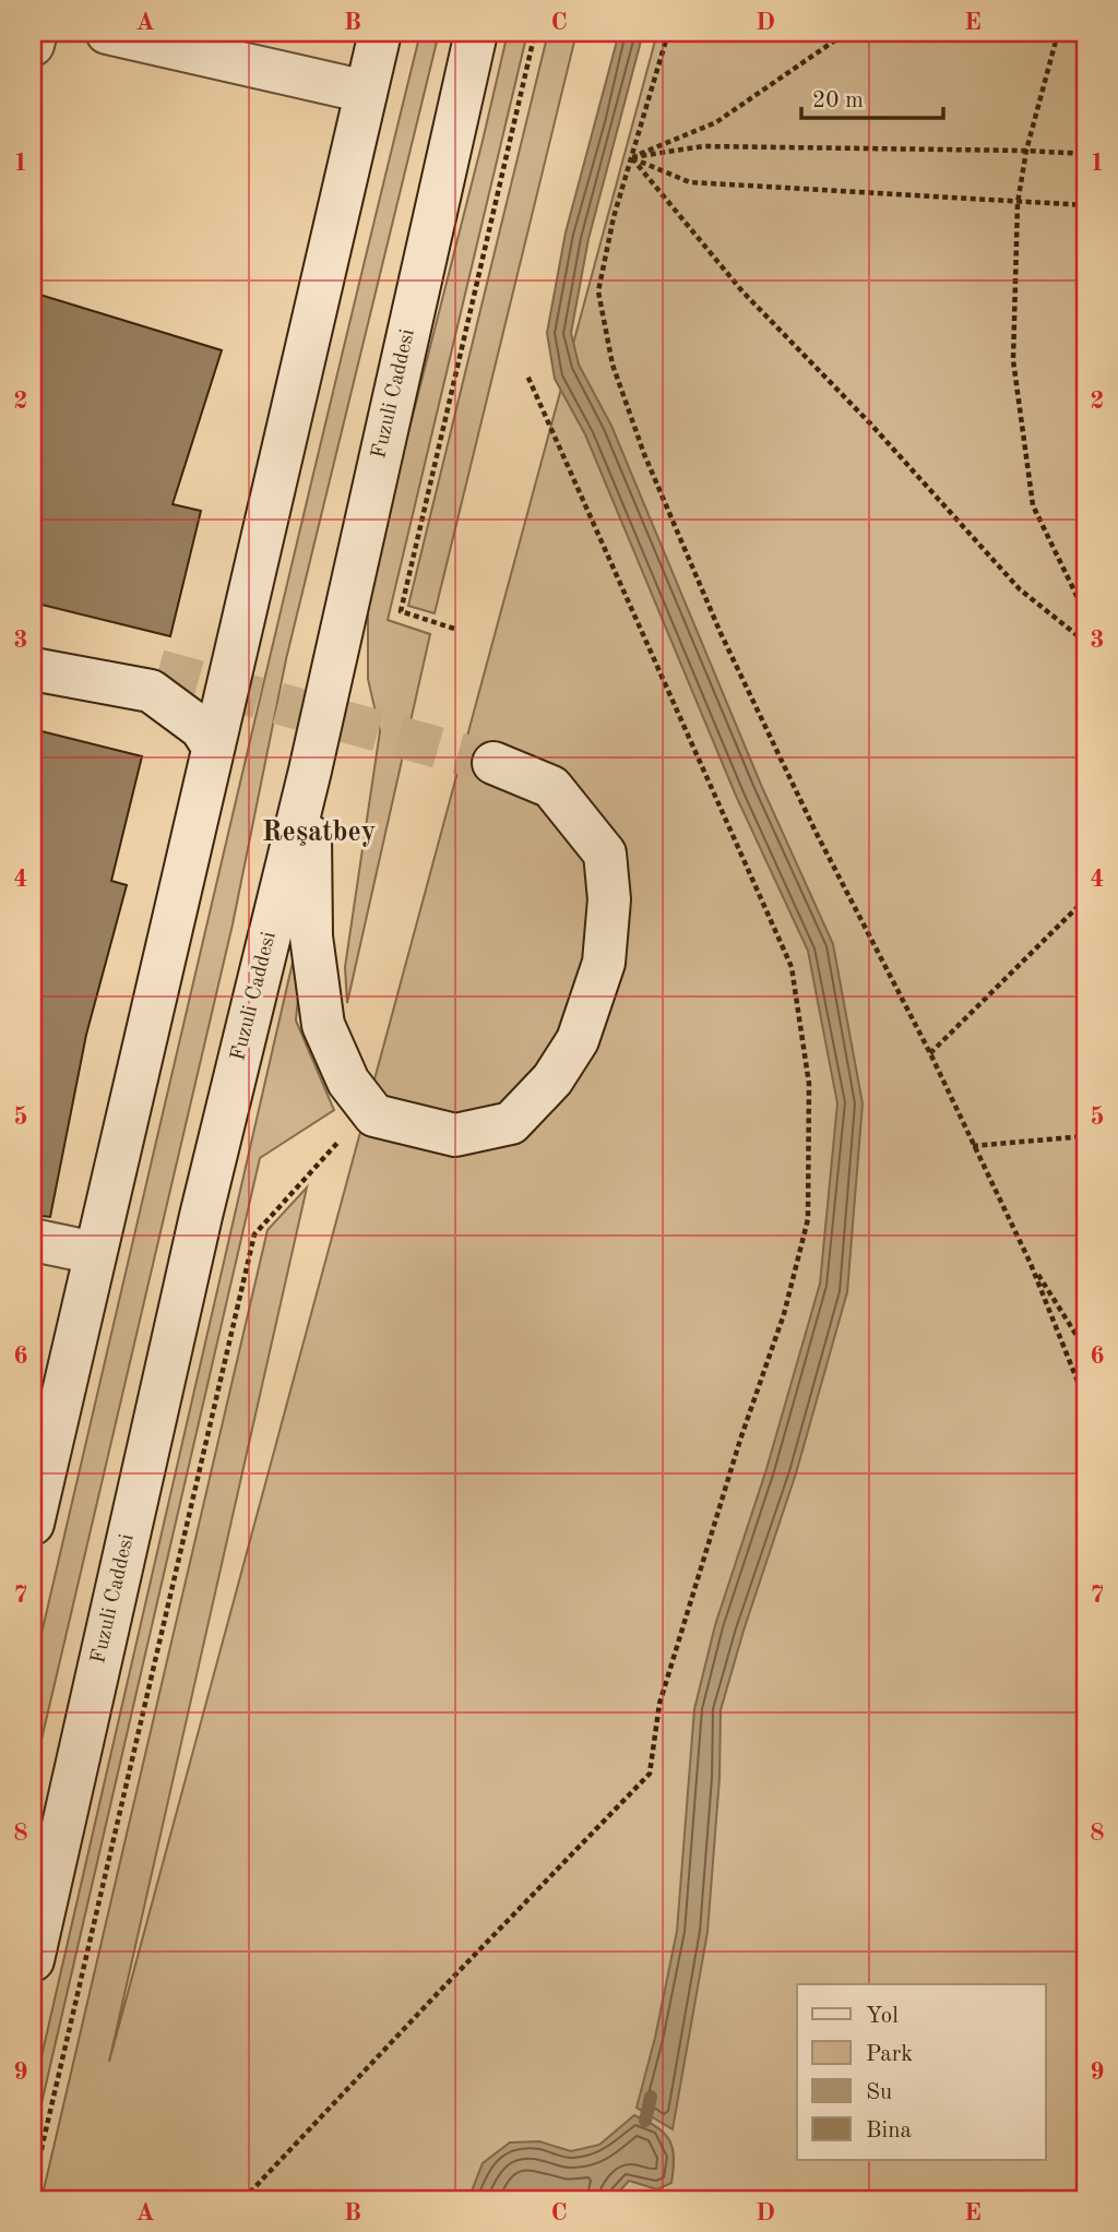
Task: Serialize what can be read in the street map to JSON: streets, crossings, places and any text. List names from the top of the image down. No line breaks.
{"streets":{"main road":["Fuzuli Caddesi"]},"districts":["Reşatbey"],"legend":["Yol","Park","Su","Bina"],"scale_bar":"20 m","grid":{"columns":["A","B","C","D","E"],"rows":["1","2","3","4","5","6","7","8","9"]}}
